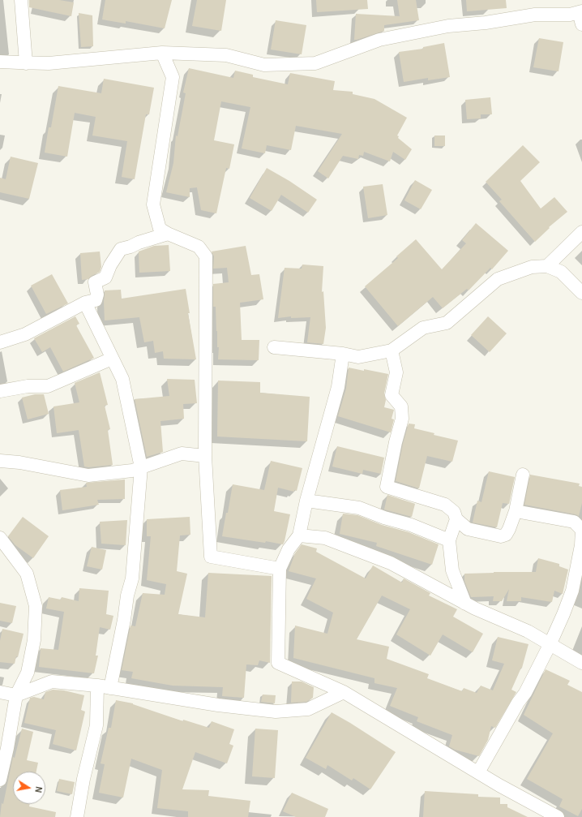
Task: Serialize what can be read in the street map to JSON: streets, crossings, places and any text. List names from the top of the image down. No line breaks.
{"north":"right"}
